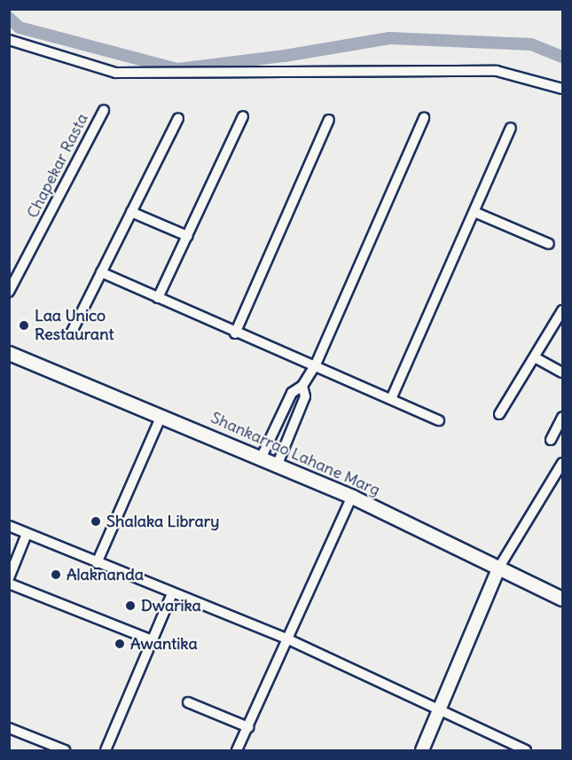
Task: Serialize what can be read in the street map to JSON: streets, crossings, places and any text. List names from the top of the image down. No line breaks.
{"streets":{"main road":["Shankarrao Lahane Marg"],"street":["Chapekar Rasta"]},"places":["Laa Unico Restaurant","Shalaka Library","Alaknanda","Dwarika","Awantika"]}
